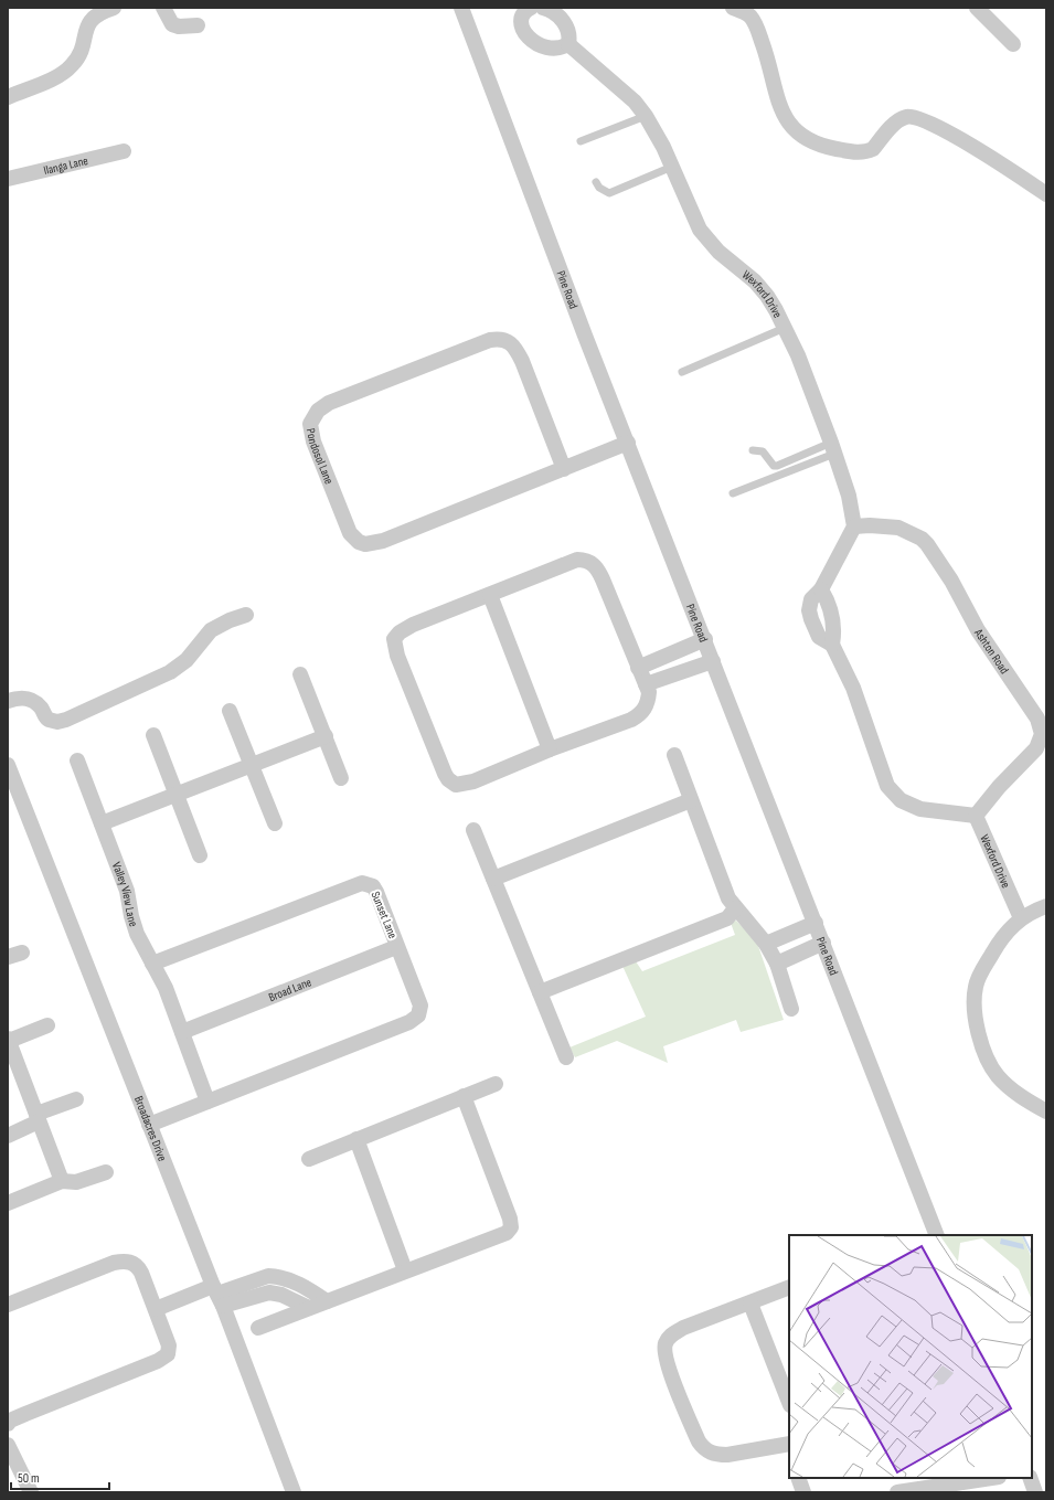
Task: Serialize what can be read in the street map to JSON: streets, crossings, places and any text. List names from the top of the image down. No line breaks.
{"streets":{"street":["Ilanga Lane","Pine Road","Wexford Drive","Pondosol Lane","Ashton Road","Valley View Lane","Sunset Lane","Broad Lane","Broadacres Drive"]},"crossings":[["Pine Road","Pondosol Lane"],["Wexford Drive","Ashton Road"],["Valley View Lane","Sunset Lane"],["Sunset Lane","Broad Lane"],["Sunset Lane","Broadacres Drive"]],"scale_bar":"50 m"}
